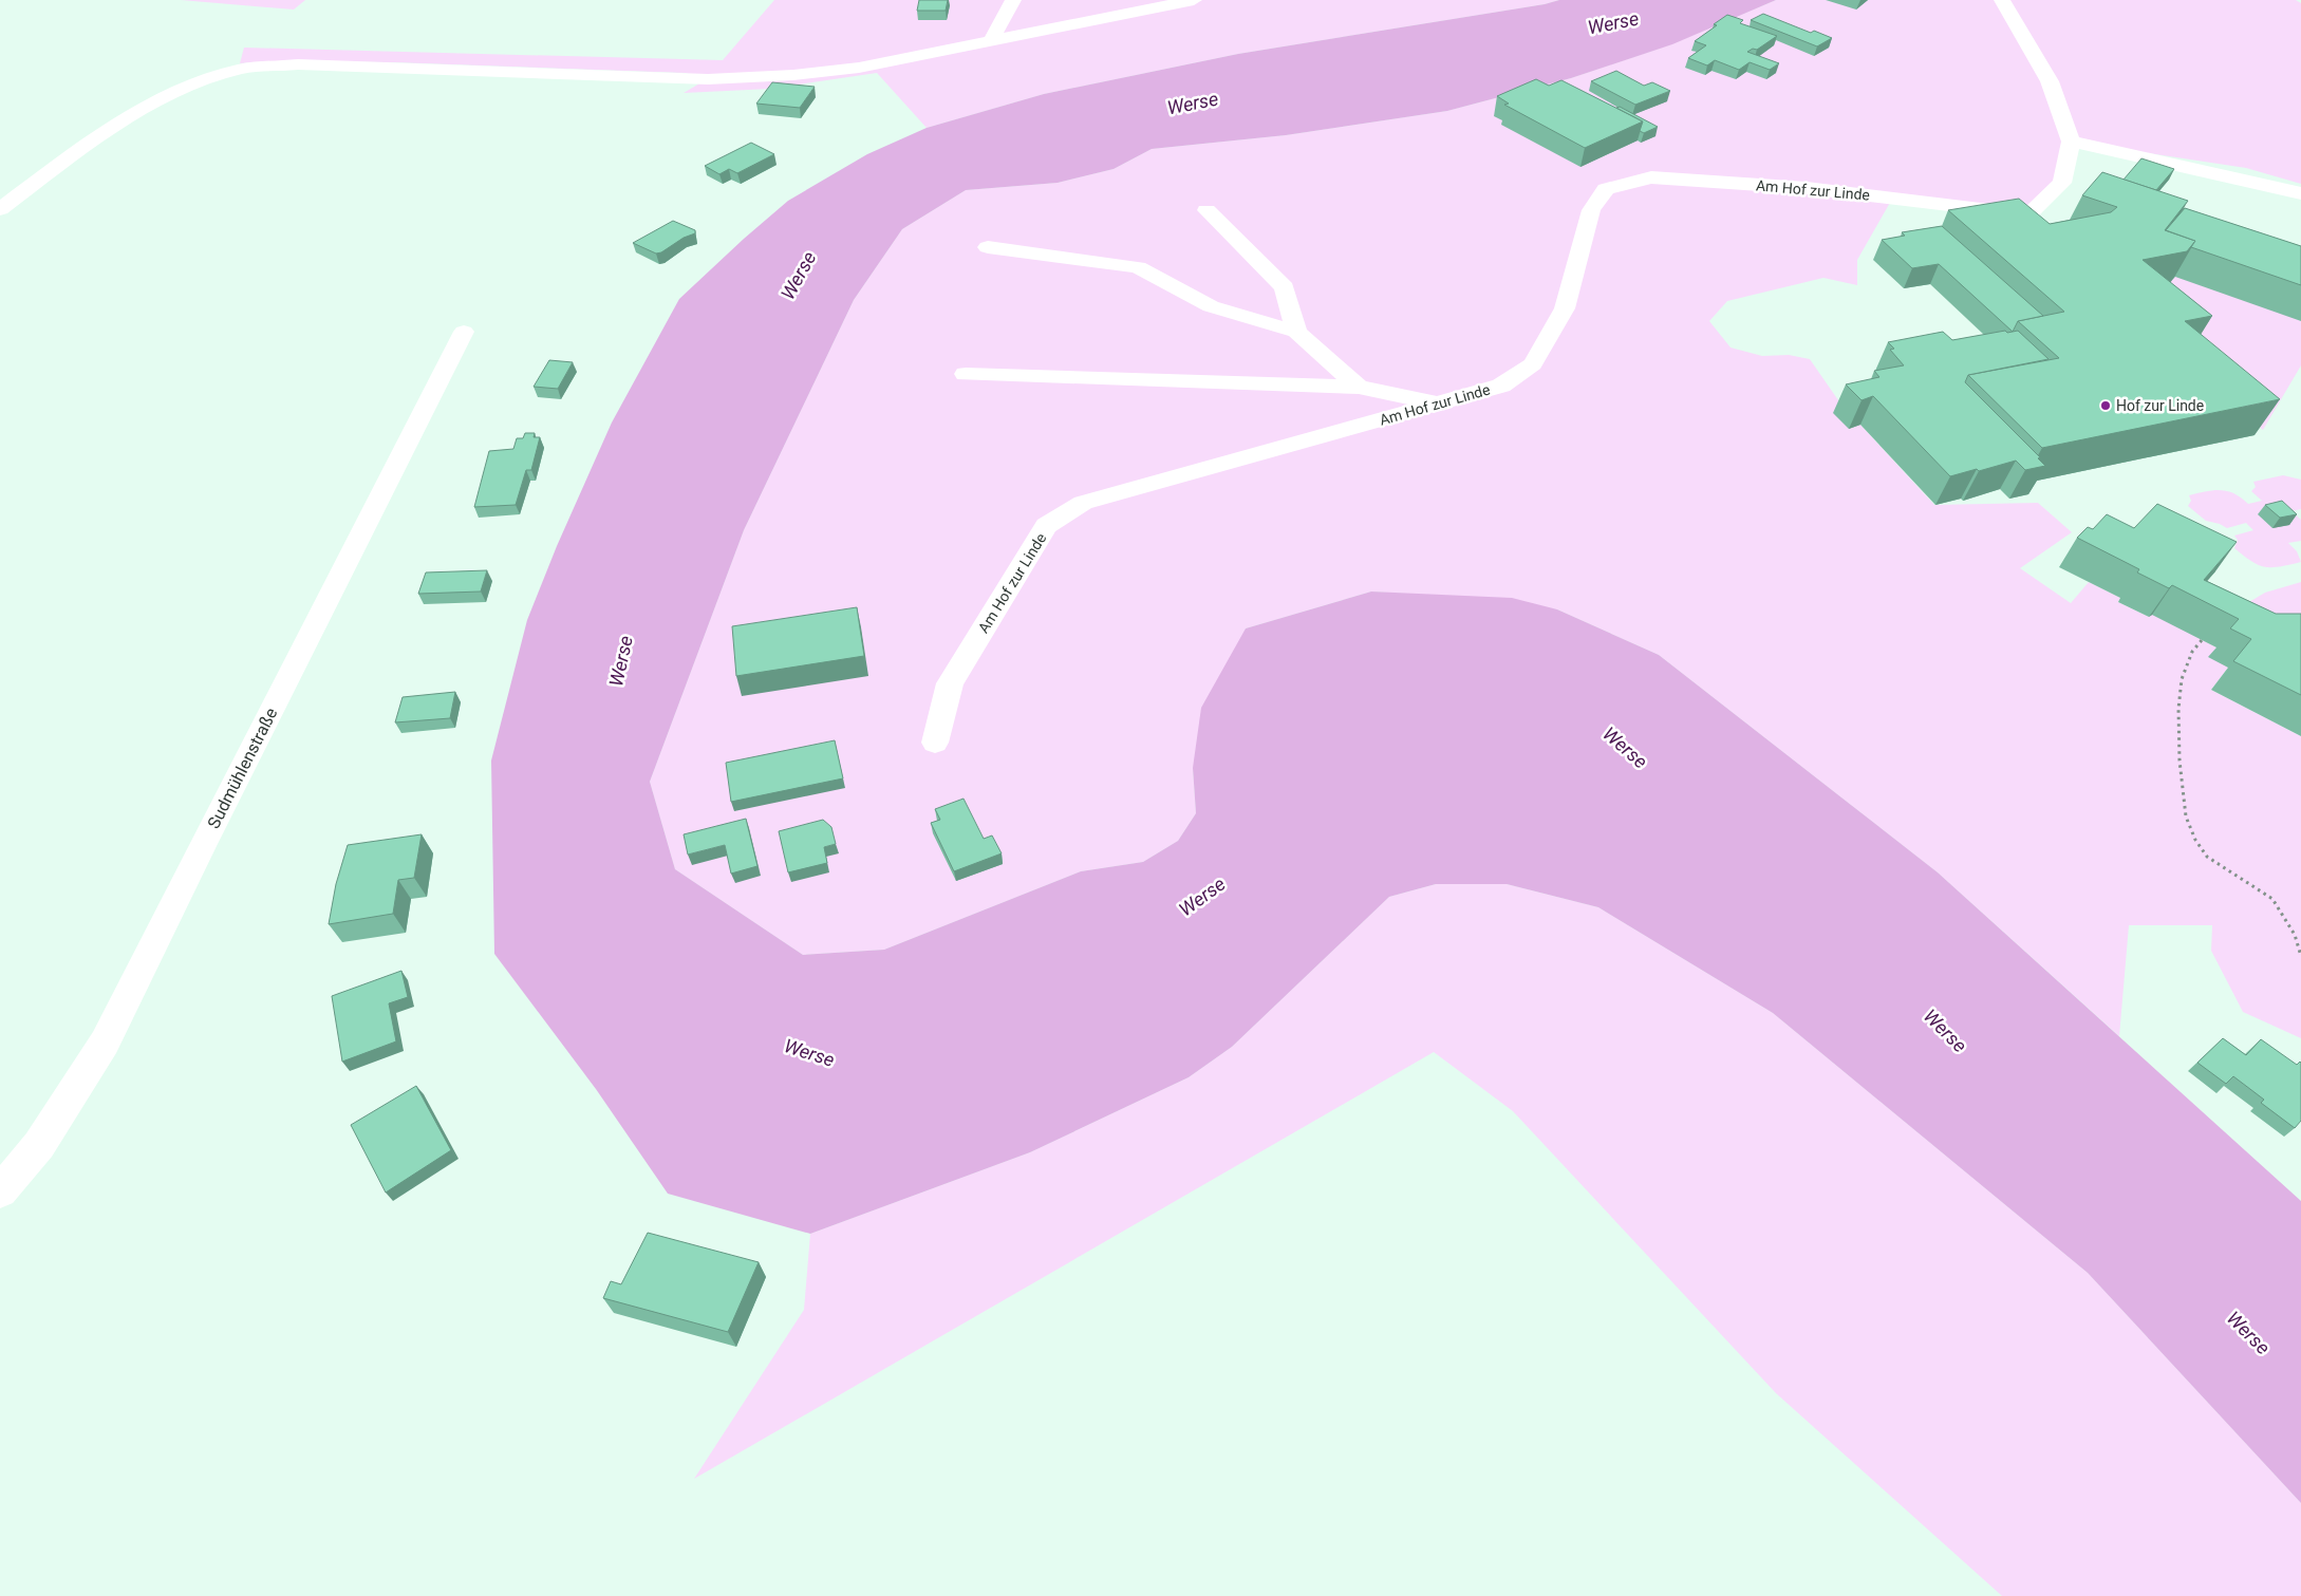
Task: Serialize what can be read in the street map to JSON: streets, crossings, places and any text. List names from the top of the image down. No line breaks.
{"streets":{"street":["Am Hof zur Linde","Sudmühlenstraße"]},"water":["Werse"],"places":["Hof zur Linde"]}
